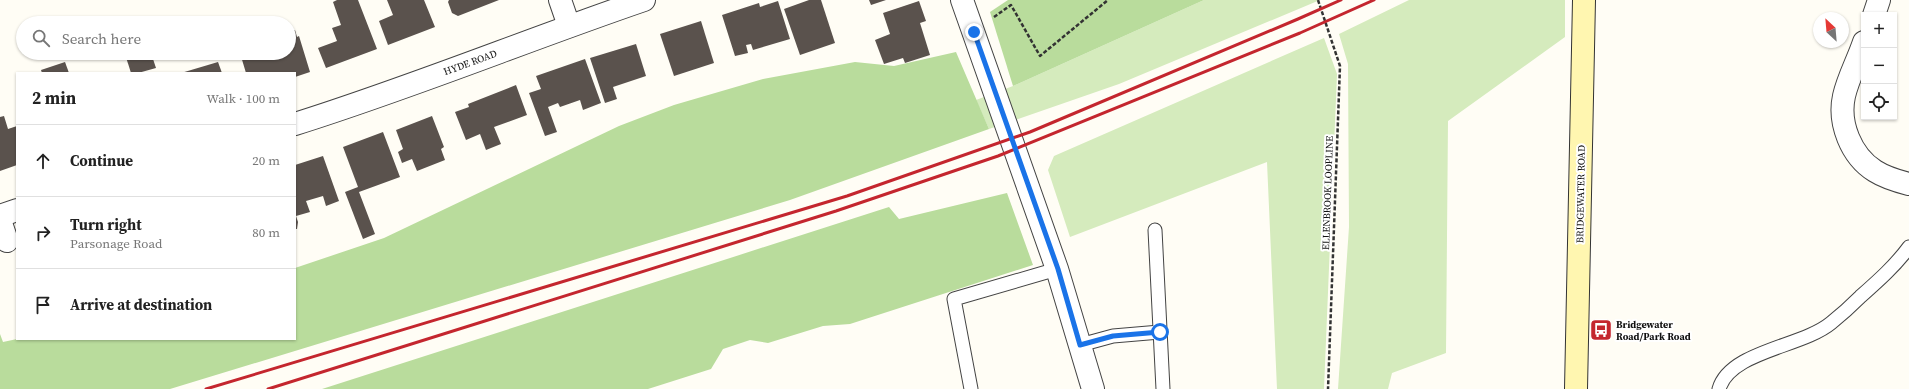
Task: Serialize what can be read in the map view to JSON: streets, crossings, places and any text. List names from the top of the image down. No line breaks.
{"streets":{"main road":["BRIDGEWATER ROAD"],"street":["HYDE ROAD"],"path":["ELLENBROOK LOOPLINE"]},"places":{"bus stop":["Bridgewater Road/Park Road"]},"north":"top left","page":{"map_buttons":["+","−"],"search":"Search here","heading":["2 min","Walk · 100 m"],"list":[["Continue","20 m"],["Turn right","Parsonage Road","80 m"],"Arrive at destination"]}}
